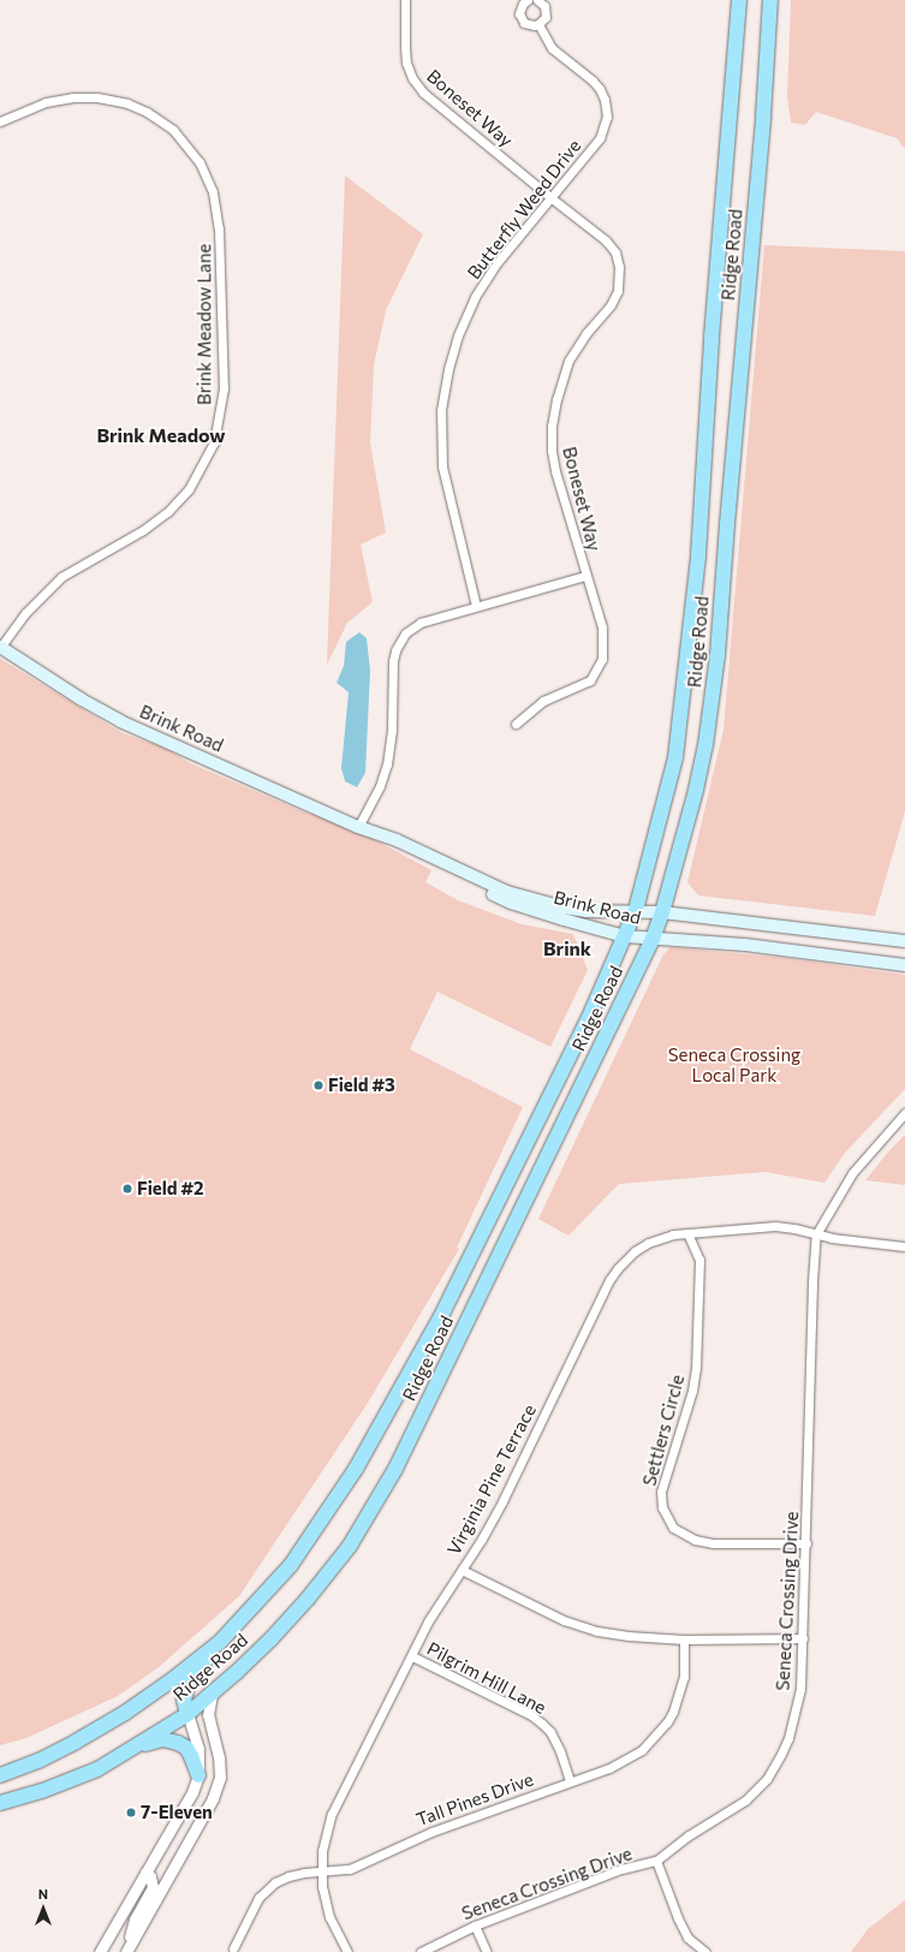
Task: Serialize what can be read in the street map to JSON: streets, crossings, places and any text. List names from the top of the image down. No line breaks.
{"streets":{"highway":["Ridge Road"],"main road":["Brink Road"],"street":["Boneset Way","Butterfly Weed Drive","Brink Meadow Lane","Settlers Circle","Virginia Pine Terrace","Seneca Crossing Drive","Pilgrim Hill Lane","Tall Pines Drive"]},"crossings":[["Boneset Way","Butterfly Weed Drive"],["Ridge Road","Brink Road"],["Brink Meadow Lane","Brink Road"],["Settlers Circle","Virginia Pine Terrace"],["Settlers Circle","Seneca Crossing Drive"],["Virginia Pine Terrace","Seneca Crossing Drive"],["Virginia Pine Terrace","Pilgrim Hill Lane"],["Virginia Pine Terrace","Tall Pines Drive"],["Pilgrim Hill Lane","Tall Pines Drive"]],"districts":["Brink Meadow","Brink"],"parks":["Seneca Crossing Local Park"],"places":["Field #3","Field #2","7-Eleven"],"north":"top"}
